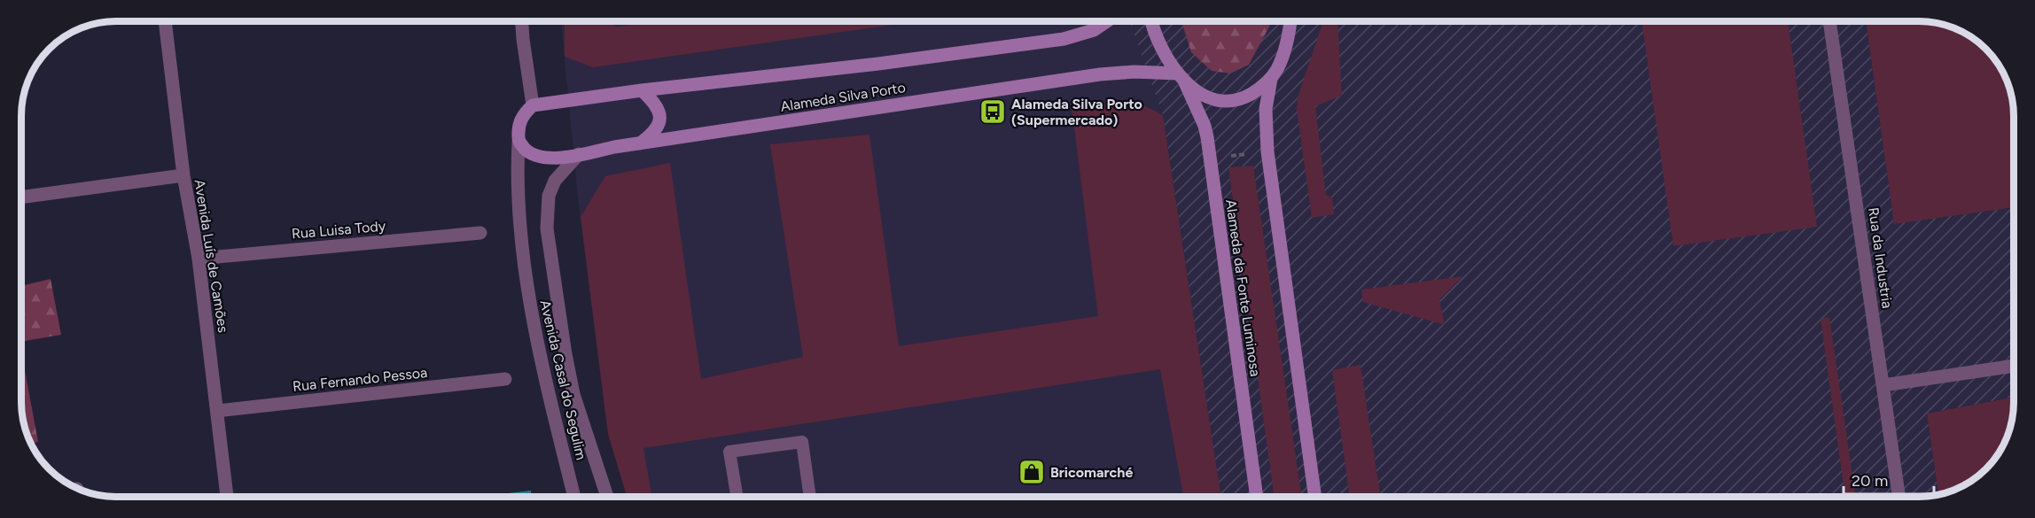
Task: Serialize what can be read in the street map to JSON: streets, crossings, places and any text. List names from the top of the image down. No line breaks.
{"streets":{"main road":["Alameda Silva Porto","Alameda da Fonte Luminosa","Avenida Casal do Segulim"],"street":["Rua Luisa Tody","Avenida Luís de Camões","Rua da Industria","Rua Fernando Pessoa"]},"crossings":[["Alameda Silva Porto","Alameda da Fonte Luminosa"],["Alameda Silva Porto","Avenida Casal do Segulim"],["Rua Luisa Tody","Avenida Luís de Camões"],["Avenida Luís de Camões","Rua Fernando Pessoa"]],"places":{"bus stop":["Alameda Silva Porto (Supermercado)"],"shop":["Bricomarché"]},"scale_bar":"20 m"}
